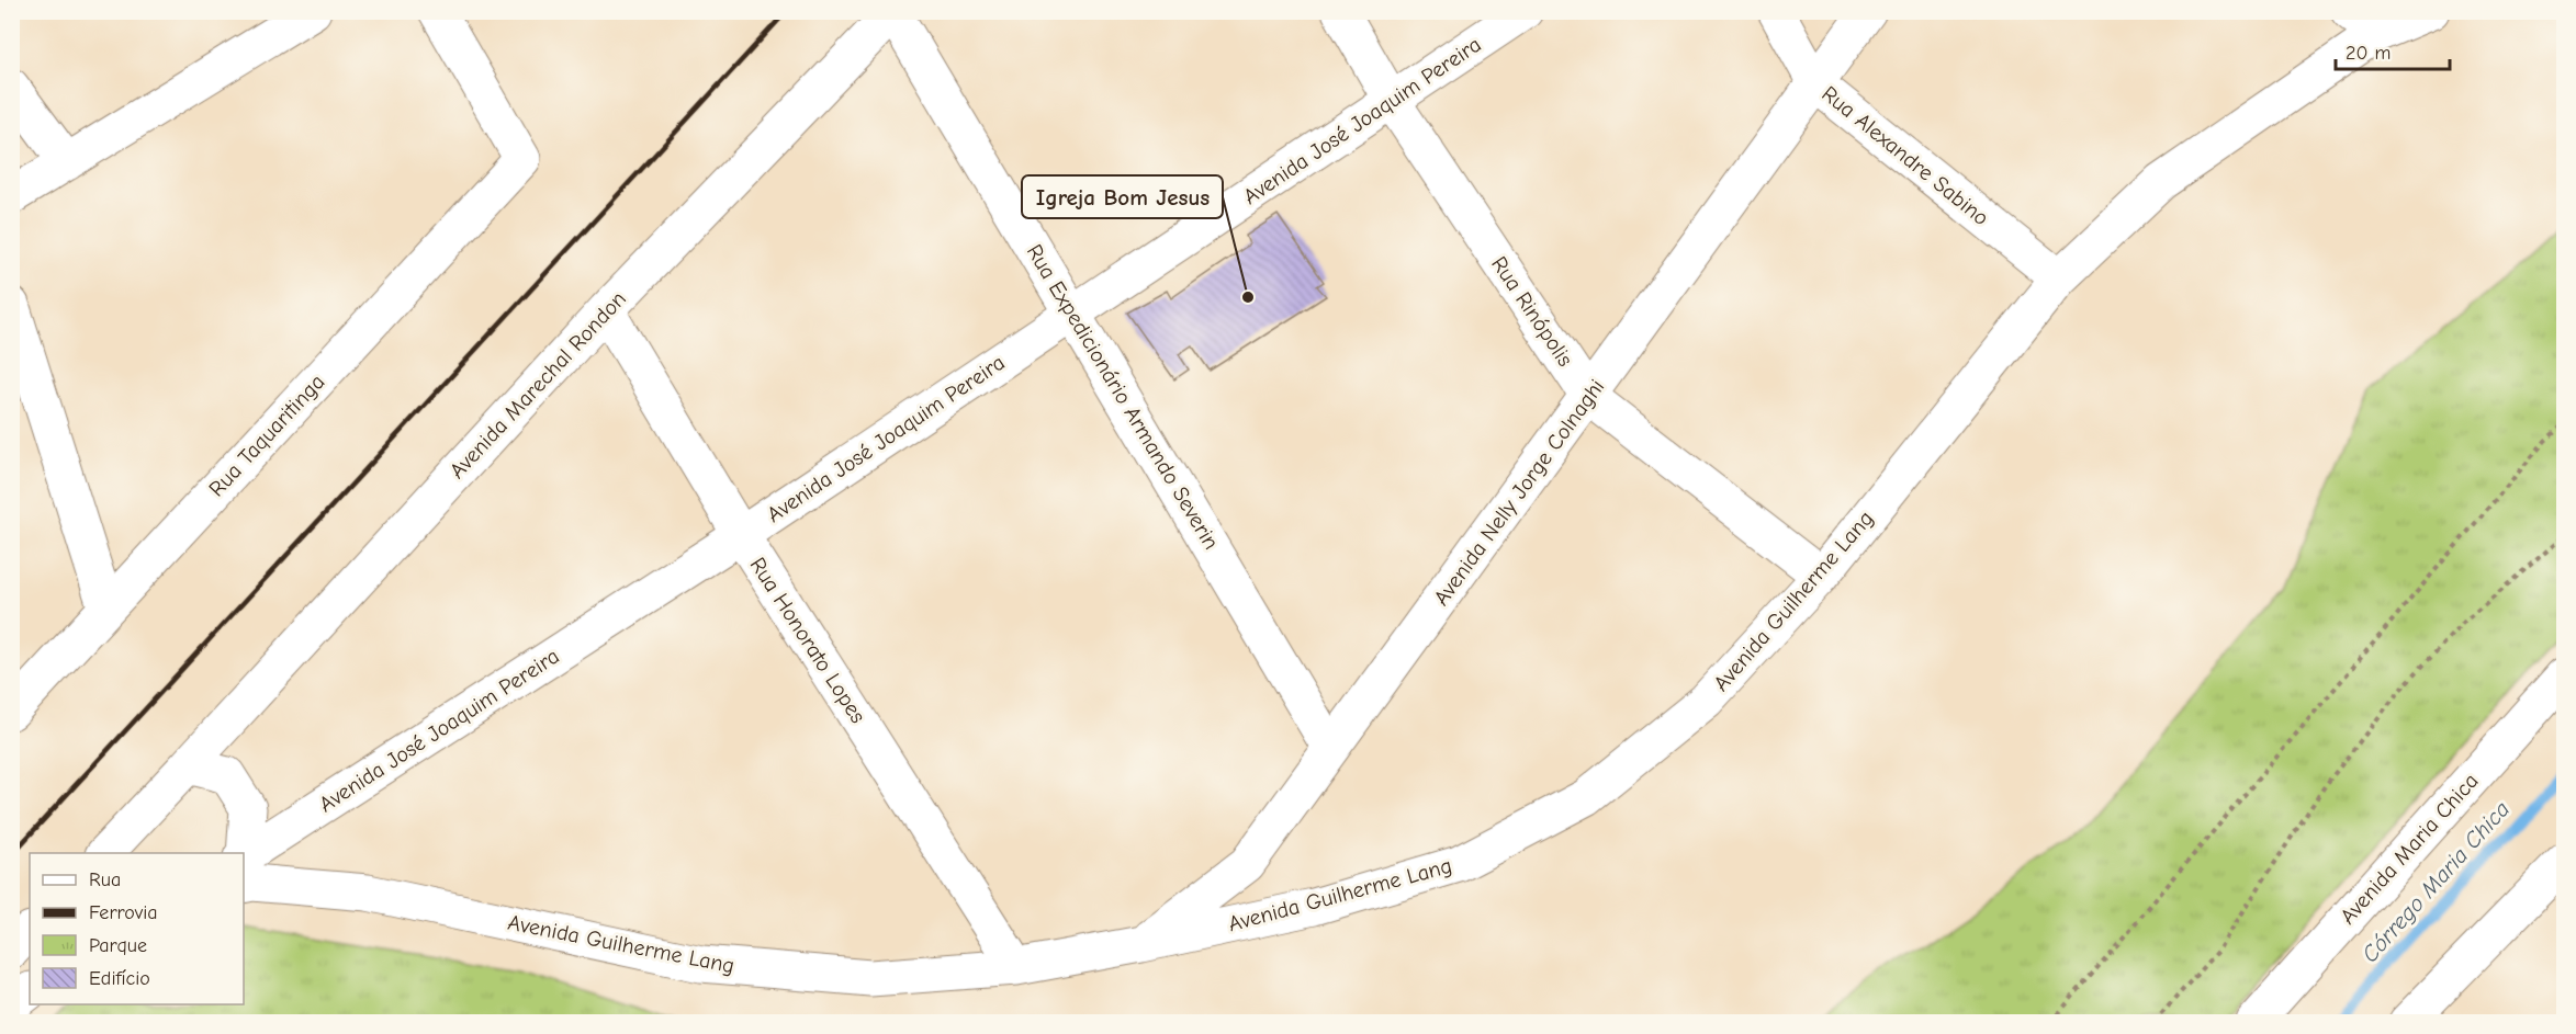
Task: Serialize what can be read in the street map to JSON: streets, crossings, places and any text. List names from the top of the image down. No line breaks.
{"streets":{"street":["Avenida José Joaquim Pereira","Rua Alexandre Sabino","Rua Rinópolis","Avenida Marechal Rondon","Rua Expedicionário Armando Severin","Rua Taquaritinga","Avenida Nelly Jorge Colnaghi","Avenida Guilherme Lang","Rua Honorato Lopes","Avenida Maria Chica"]},"crossings":[["Avenida José Joaquim Pereira","Rua Rinópolis"],["Avenida José Joaquim Pereira","Rua Expedicionário Armando Severin"],["Avenida José Joaquim Pereira","Rua Honorato Lopes"],["Rua Alexandre Sabino","Avenida Nelly Jorge Colnaghi"],["Rua Alexandre Sabino","Avenida Guilherme Lang"],["Rua Rinópolis","Avenida Nelly Jorge Colnaghi"],["Rua Rinópolis","Avenida Guilherme Lang"],["Avenida Marechal Rondon","Rua Expedicionário Armando Severin"],["Avenida Marechal Rondon","Rua Honorato Lopes"],["Rua Expedicionário Armando Severin","Avenida Nelly Jorge Colnaghi"],["Avenida Nelly Jorge Colnaghi","Avenida Guilherme Lang"],["Avenida Guilherme Lang","Rua Honorato Lopes"]],"water":["Córrego Maria Chica"],"places":["Igreja Bom Jesus"],"legend":["Rua","Ferrovia","Parque","Edifício"],"scale_bar":"20 m"}
